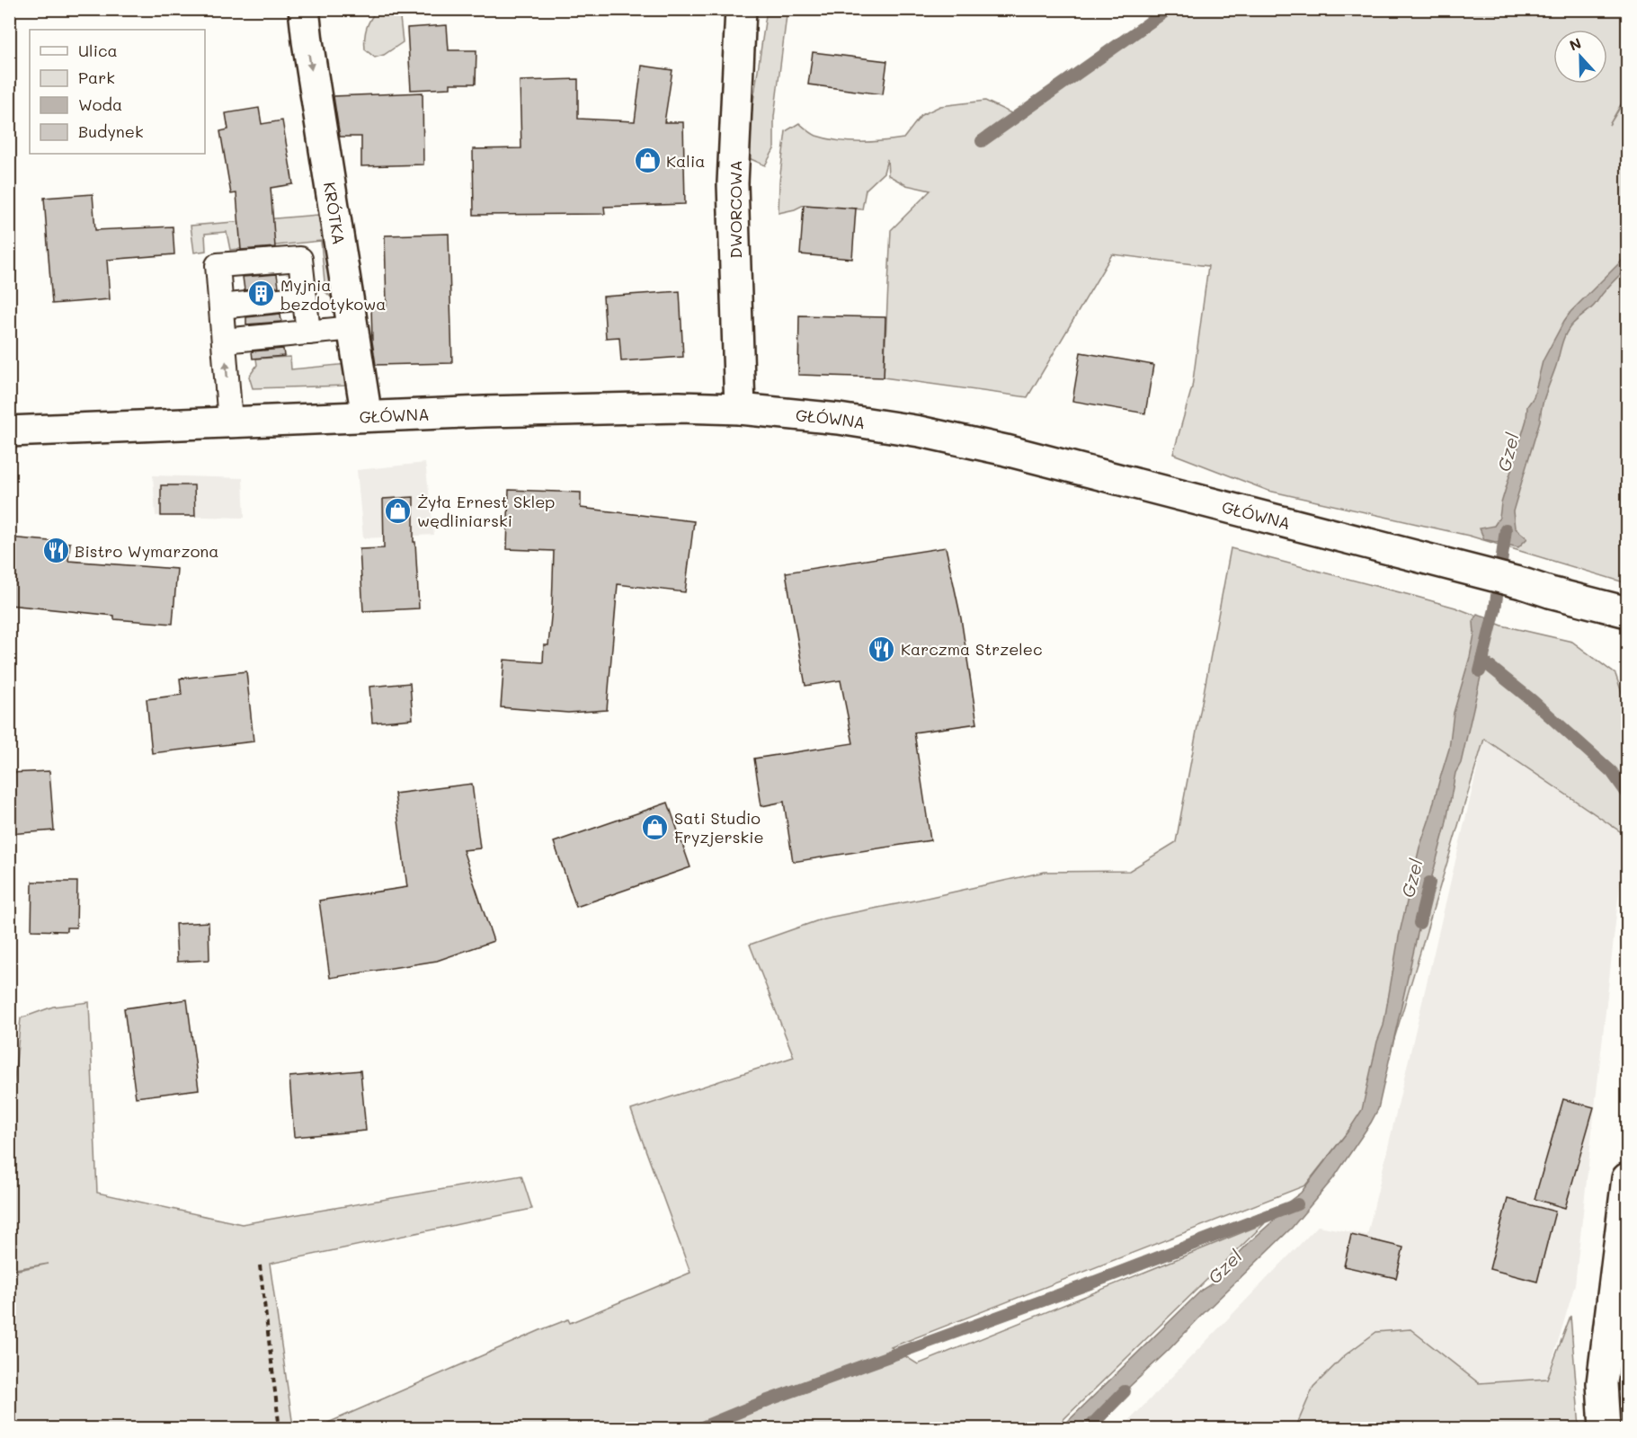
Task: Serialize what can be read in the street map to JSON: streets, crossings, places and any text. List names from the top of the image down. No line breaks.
{"streets":{"street":["DWORCOWA","KRÓTKA","GŁÓWNA"]},"crossings":[["DWORCOWA","GŁÓWNA"],["KRÓTKA","GŁÓWNA"]],"one_way":["KRÓTKA"],"water":["Gzel"],"places":{"shop":["Kalia","Żyła Ernest Sklep wędliniarski","Sati Studio Fryzjerskie"],"building":["Myjnia bezdotykowa"],"restaurant":["Bistro Wymarzona","Karczma Strzelec"]},"legend":["Ulica","Park","Woda","Budynek"],"north":"top"}
